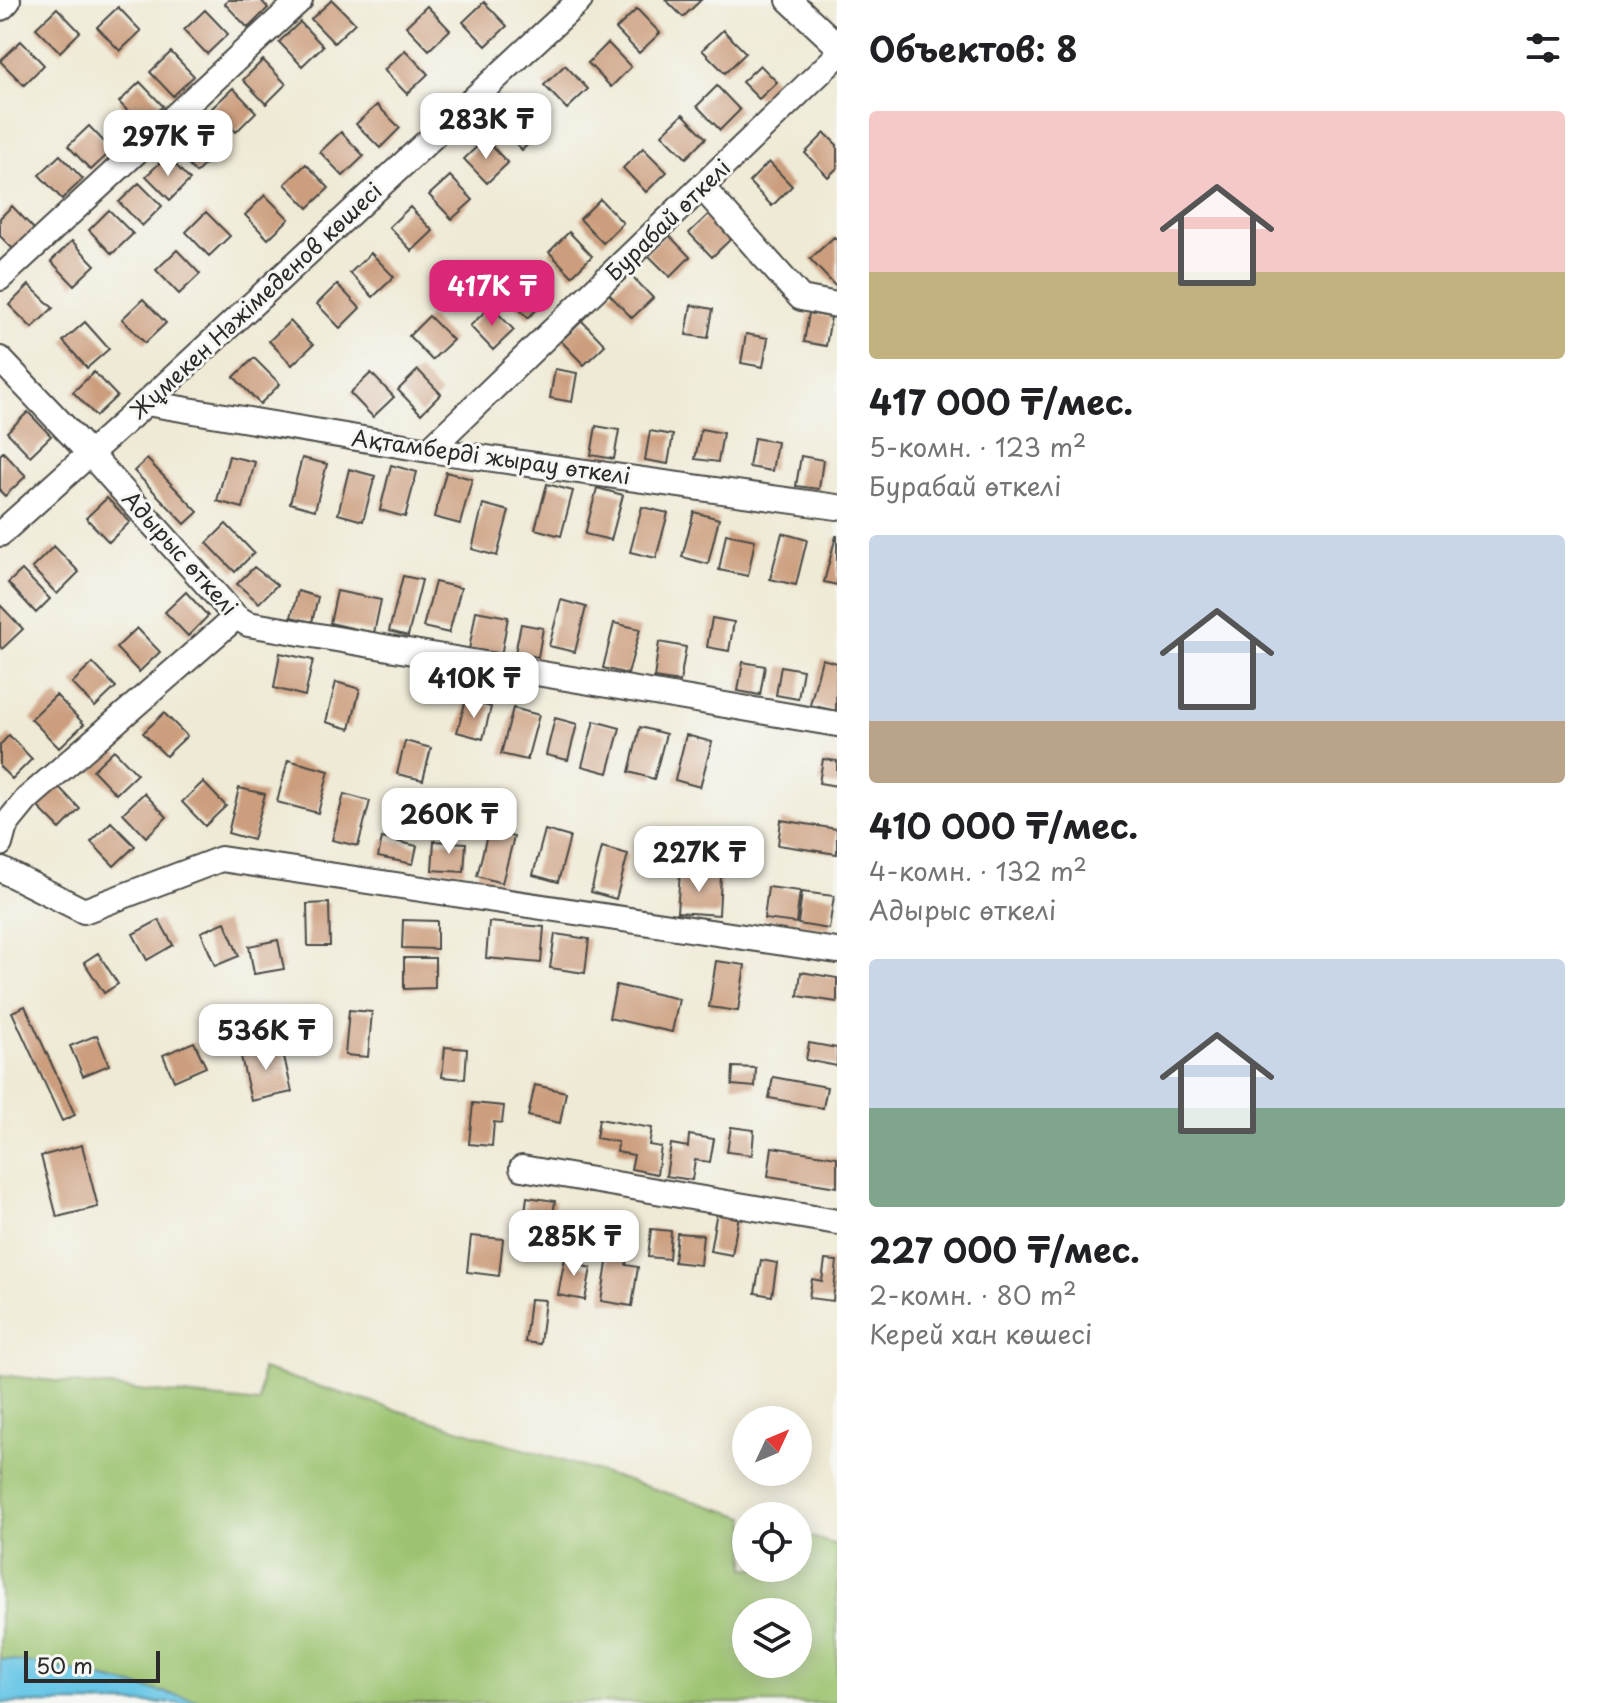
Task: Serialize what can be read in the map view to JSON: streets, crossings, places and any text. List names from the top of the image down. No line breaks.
{"streets":{"street":["Бурабай өткелі","Жұмекен Нәжімеденов көшесі","Ақтамберді жырау өткелі","Адырыс өткелі"]},"crossings":[["Бурабай өткелі","Ақтамберді жырау өткелі"],["Жұмекен Нәжімеденов көшесі","Ақтамберді жырау өткелі"],["Жұмекен Нәжімеденов көшесі","Адырыс өткелі"]],"scale_bar":"50 m","north":"top right","page":{"heading":"Объектов: 8","price":["283K ₸","297K ₸","417K ₸","410K ₸","260K ₸","227K ₸","536K ₸","285K ₸"],"list":[{"name":"417 000 ₸/мес.","note":"5-комн. · 123 m² · Бурабай өткелі"},{"name":"410 000 ₸/мес.","note":"4-комн. · 132 m² · Адырыс өткелі"},{"name":"227 000 ₸/мес.","note":"2-комн. · 80 m² · Керей хан көшесі"}],"scale":"50 m"}}
